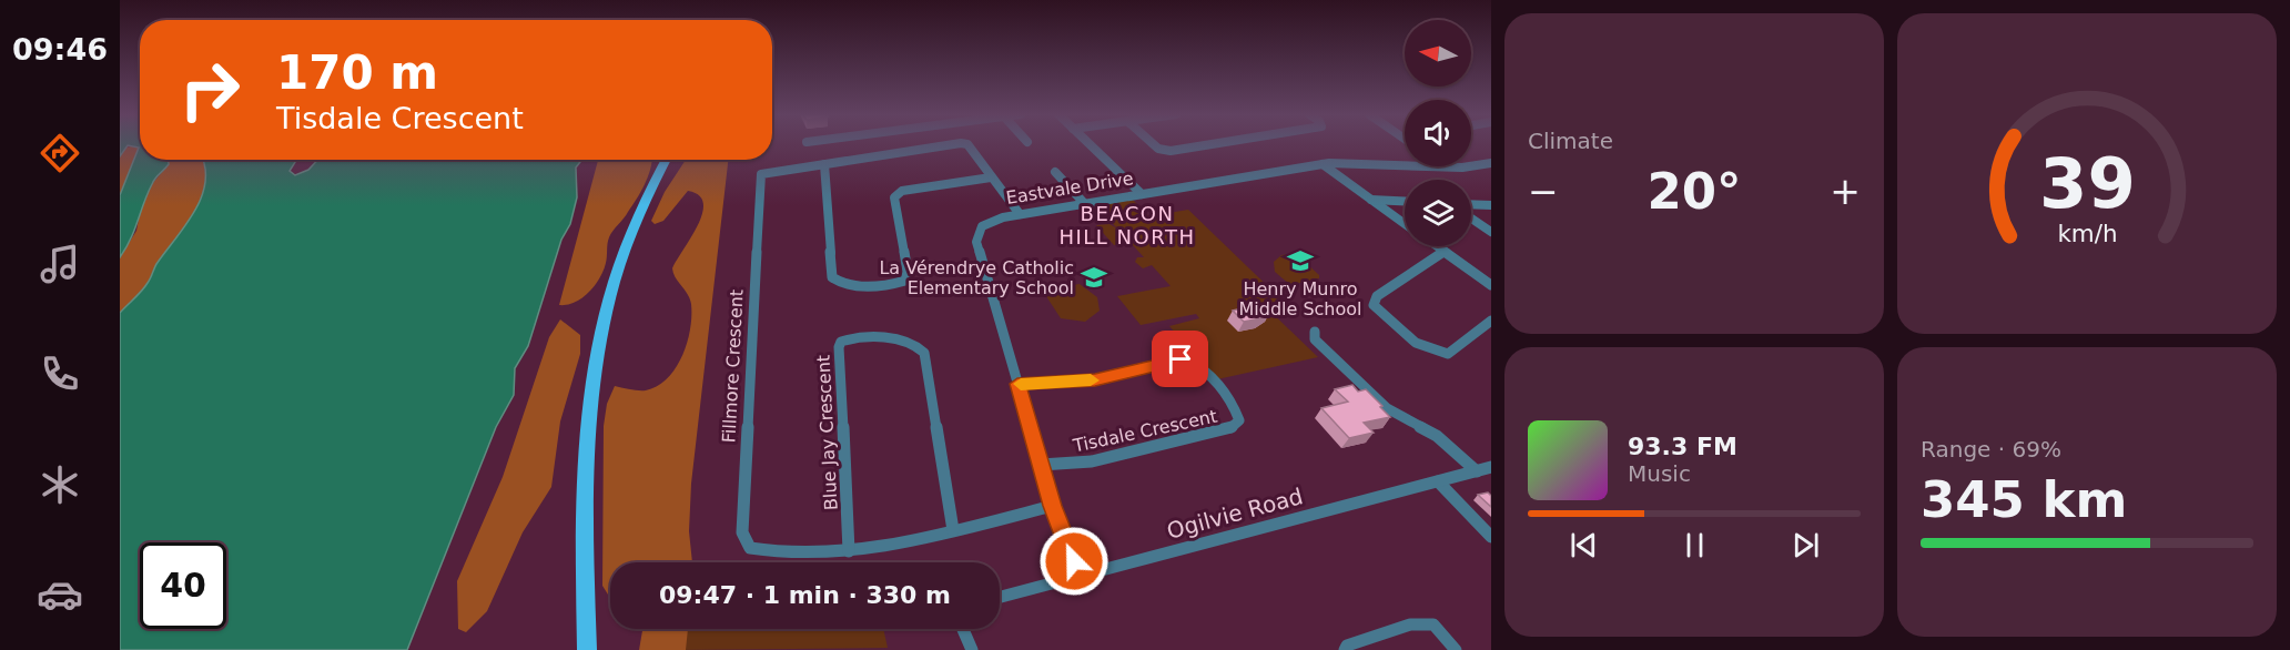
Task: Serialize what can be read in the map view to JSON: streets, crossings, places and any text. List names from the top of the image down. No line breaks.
{"streets":{"street":["Eastvale Drive","Fillmore Crescent","Tisdale Crescent","Blue Jay Crescent","Ogilvie Road"]},"crossings":[["Eastvale Drive","Fillmore Crescent"],["Eastvale Drive","Tisdale Crescent"],["Eastvale Drive","Ogilvie Road"],["Fillmore Crescent","Blue Jay Crescent"]],"districts":["BEACON HILL NORTH"],"places":{"school or university":["Henry Munro Middle School","La Vérendrye Catholic Elementary School"]},"north":"left","page":{"tabs":"09:46","tile":["Climate",["Range · 69%","345 km"]],"turn":["170 m","Tisdale Crescent"],"heat":["−","20°","+"],"song":["93.3 FM","Music"],"limit":"40","trip":"09:47 · 1 min · 330 m","gauge":["39","km/h"]}}
